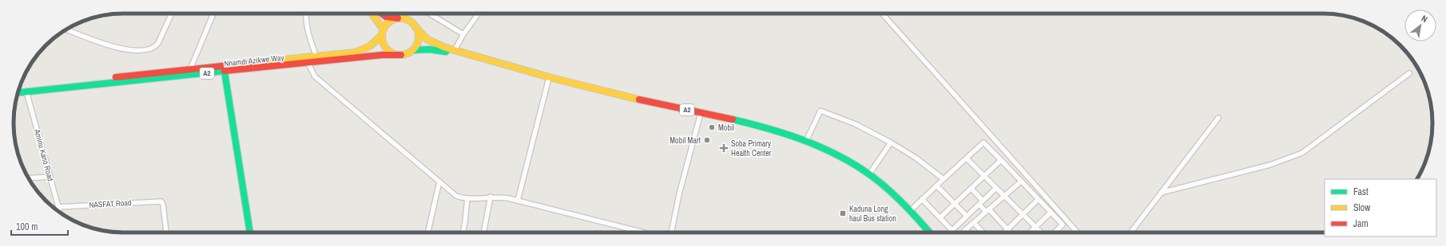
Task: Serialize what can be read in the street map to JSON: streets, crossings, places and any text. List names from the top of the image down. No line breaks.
{"streets":{"main road":["Nnamdi Azikwe Way","A2"],"street":["Aminu Kano Road","NASFAT Road"]},"crossings":[["Nnamdi Azikwe Way","A2"],["Nnamdi Azikwe Way","Aminu Kano Road"],["Aminu Kano Road","NASFAT Road"]],"places":{"other":["Mobil","Mobil Mart"],"health":["Soba Primary Health Center"],"transit":["Kaduna Long haul Bus station"]},"legend":["Fast","Slow","Jam"],"scale_bar":"100 m","north":"top right"}
